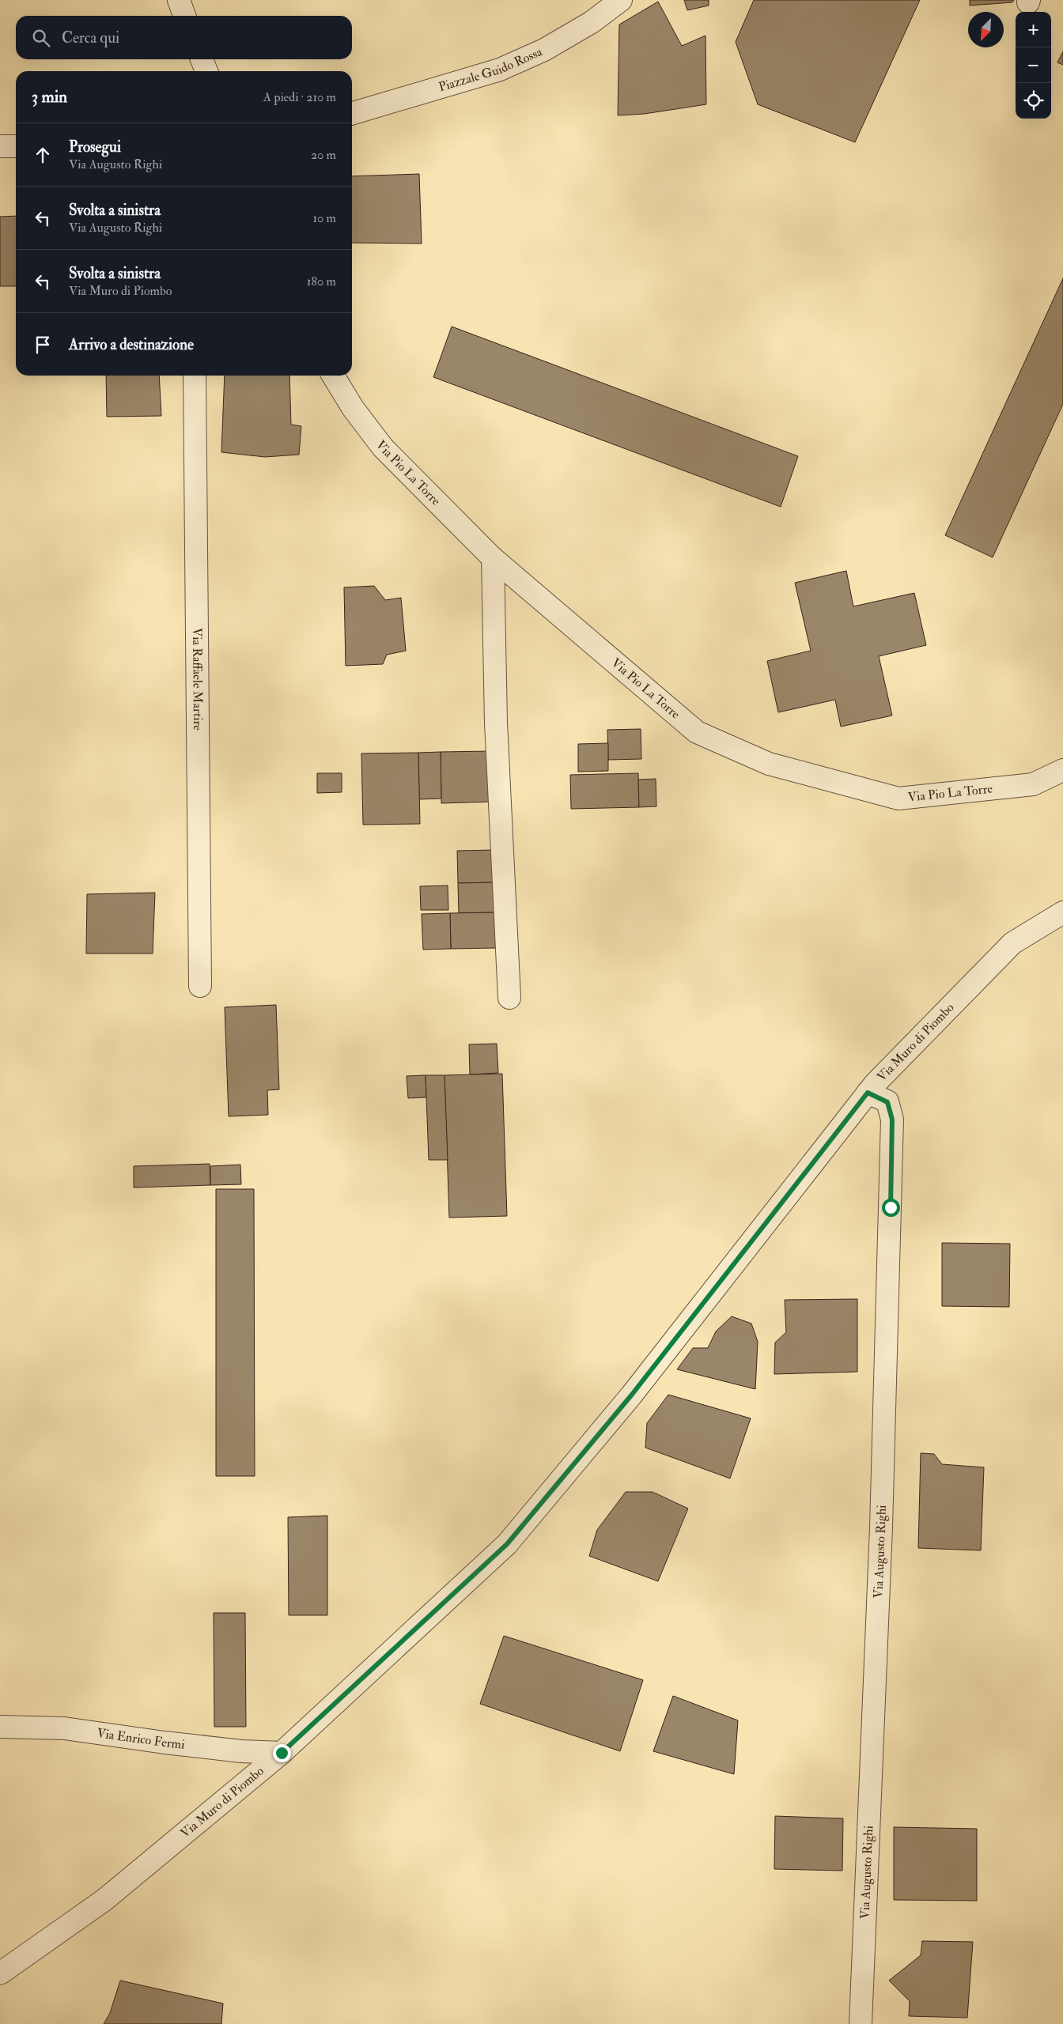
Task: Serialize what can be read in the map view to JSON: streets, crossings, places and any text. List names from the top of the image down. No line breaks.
{"streets":{"street":["Piazzale Guido Rossa","Via Pio La Torre","Via Raffaele Martire","Via Muro di Piombo","Via Augusto Righi","Via Enrico Fermi"]},"crossings":[["Via Muro di Piombo","Via Augusto Righi"],["Via Muro di Piombo","Via Enrico Fermi"]],"north":"bottom left","page":{"map_buttons":["+","−"],"search":"Cerca qui","heading":["3 min","A piedi · 210 m"],"list":[["Prosegui","Via Augusto Righi","20 m"],["Svolta a sinistra","Via Augusto Righi","10 m"],["Svolta a sinistra","Via Muro di Piombo","180 m"],"Arrivo a destinazione"]}}
